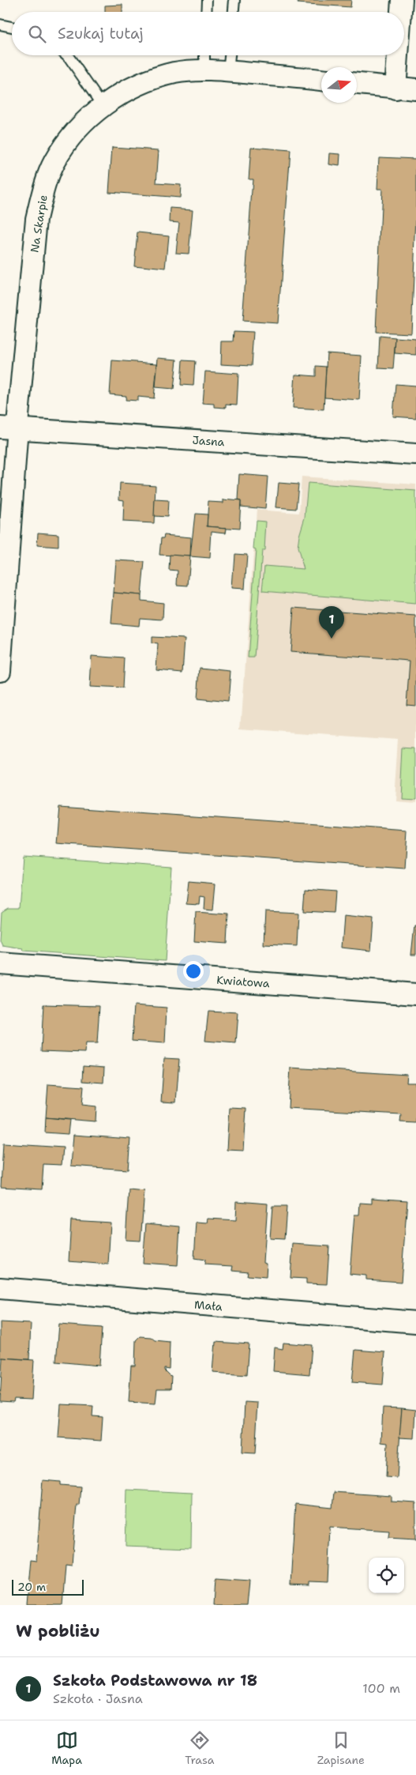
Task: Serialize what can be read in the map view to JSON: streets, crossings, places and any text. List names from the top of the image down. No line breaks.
{"streets":{"street":["Na Skarpie","Jasna","Kwiatowa","Mała"]},"crossings":[["Na Skarpie","Jasna"]],"scale_bar":"20 m","north":"right","page":{"search":"Szukaj tutaj","pins":"1","scale":"20 m","heading":"W pobliżu","list":[{"mark":"1","name":"Szkoła Podstawowa nr 18","note":"Szkoła · Jasna","value":"100 m"}],"nav":["Mapa","Trasa","Zapisane"]}}
